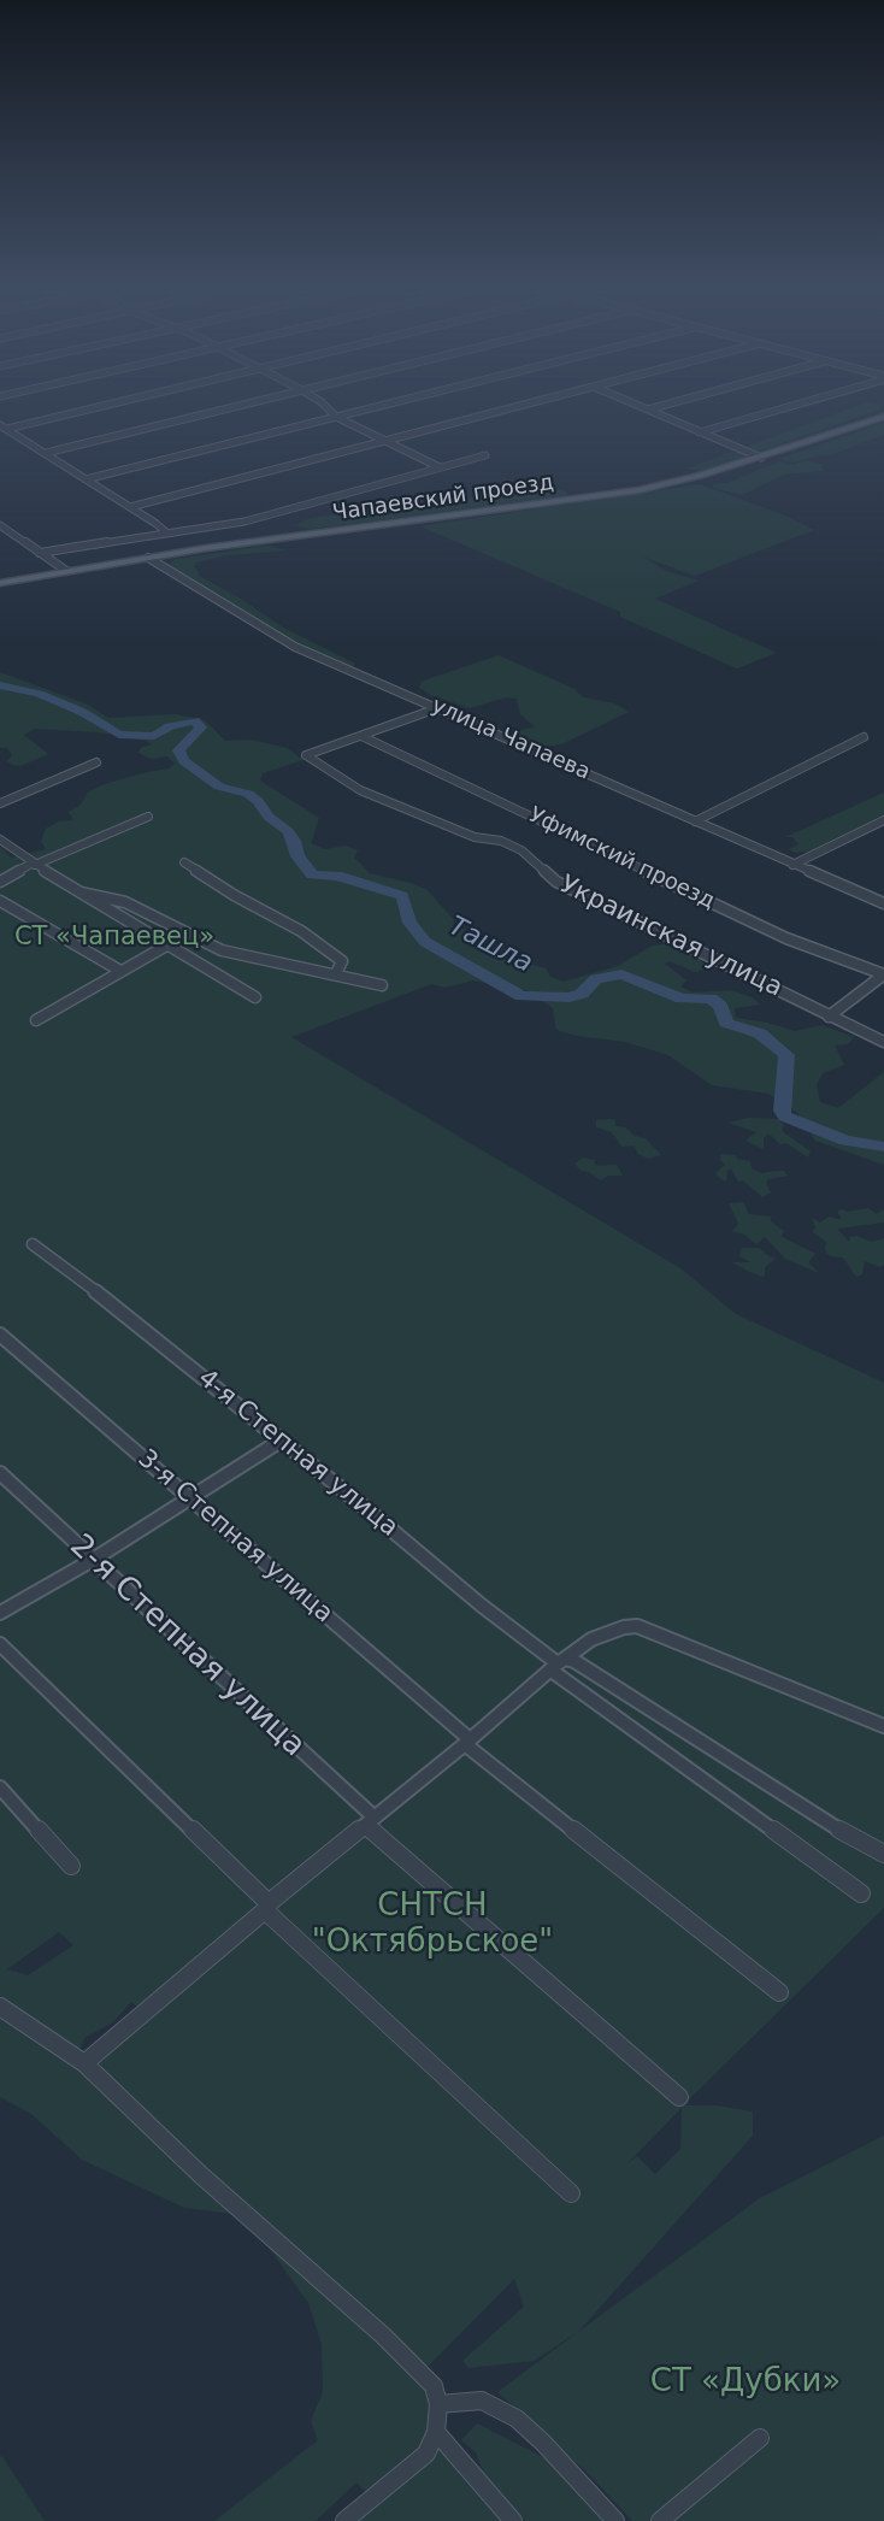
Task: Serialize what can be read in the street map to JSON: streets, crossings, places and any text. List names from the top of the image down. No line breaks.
{"streets":{"main road":["Чапаевский проезд"],"street":["улица Чапаева","Уфимский проезд","Украинская улица","4-я Степная улица","3-я Степная улица","2-я Степная улица"]},"crossings":[["Чапаевский проезд","улица Чапаева"],["Уфимский проезд","Украинская улица"]],"water":["Ташла"],"parks":["СТ «Чапаевец»","СНТСН \"Октябрьское\"","СТ «Дубки»"]}
